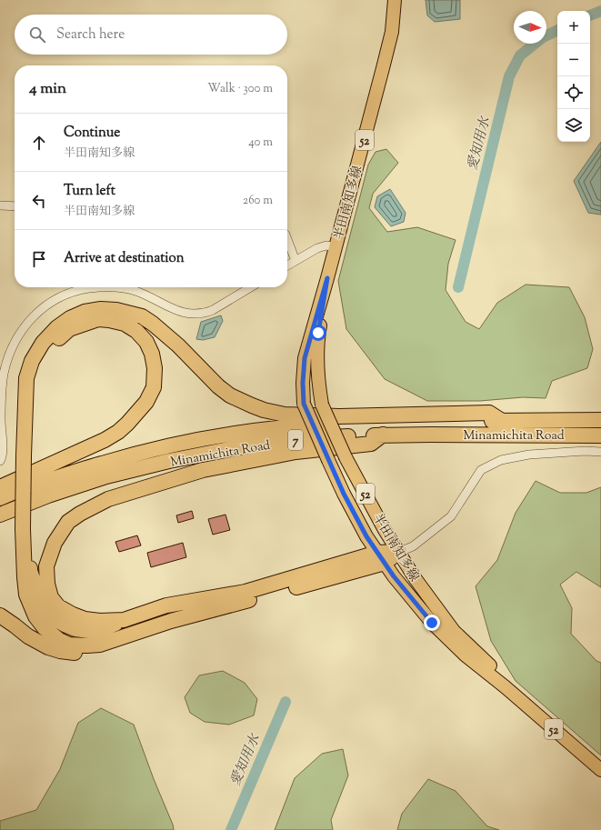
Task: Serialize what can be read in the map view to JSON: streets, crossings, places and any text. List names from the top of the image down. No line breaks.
{"streets":{"highway":["Minamichita Road","7"],"main road":["52","半田南知多線"]},"water":["愛知用水"],"north":"right","page":{"map_buttons":["+","−"],"search":"Search here","heading":["4 min","Walk · 300 m"],"list":[["Continue","半田南知多線","40 m"],["Turn left","半田南知多線","260 m"],"Arrive at destination"]}}
